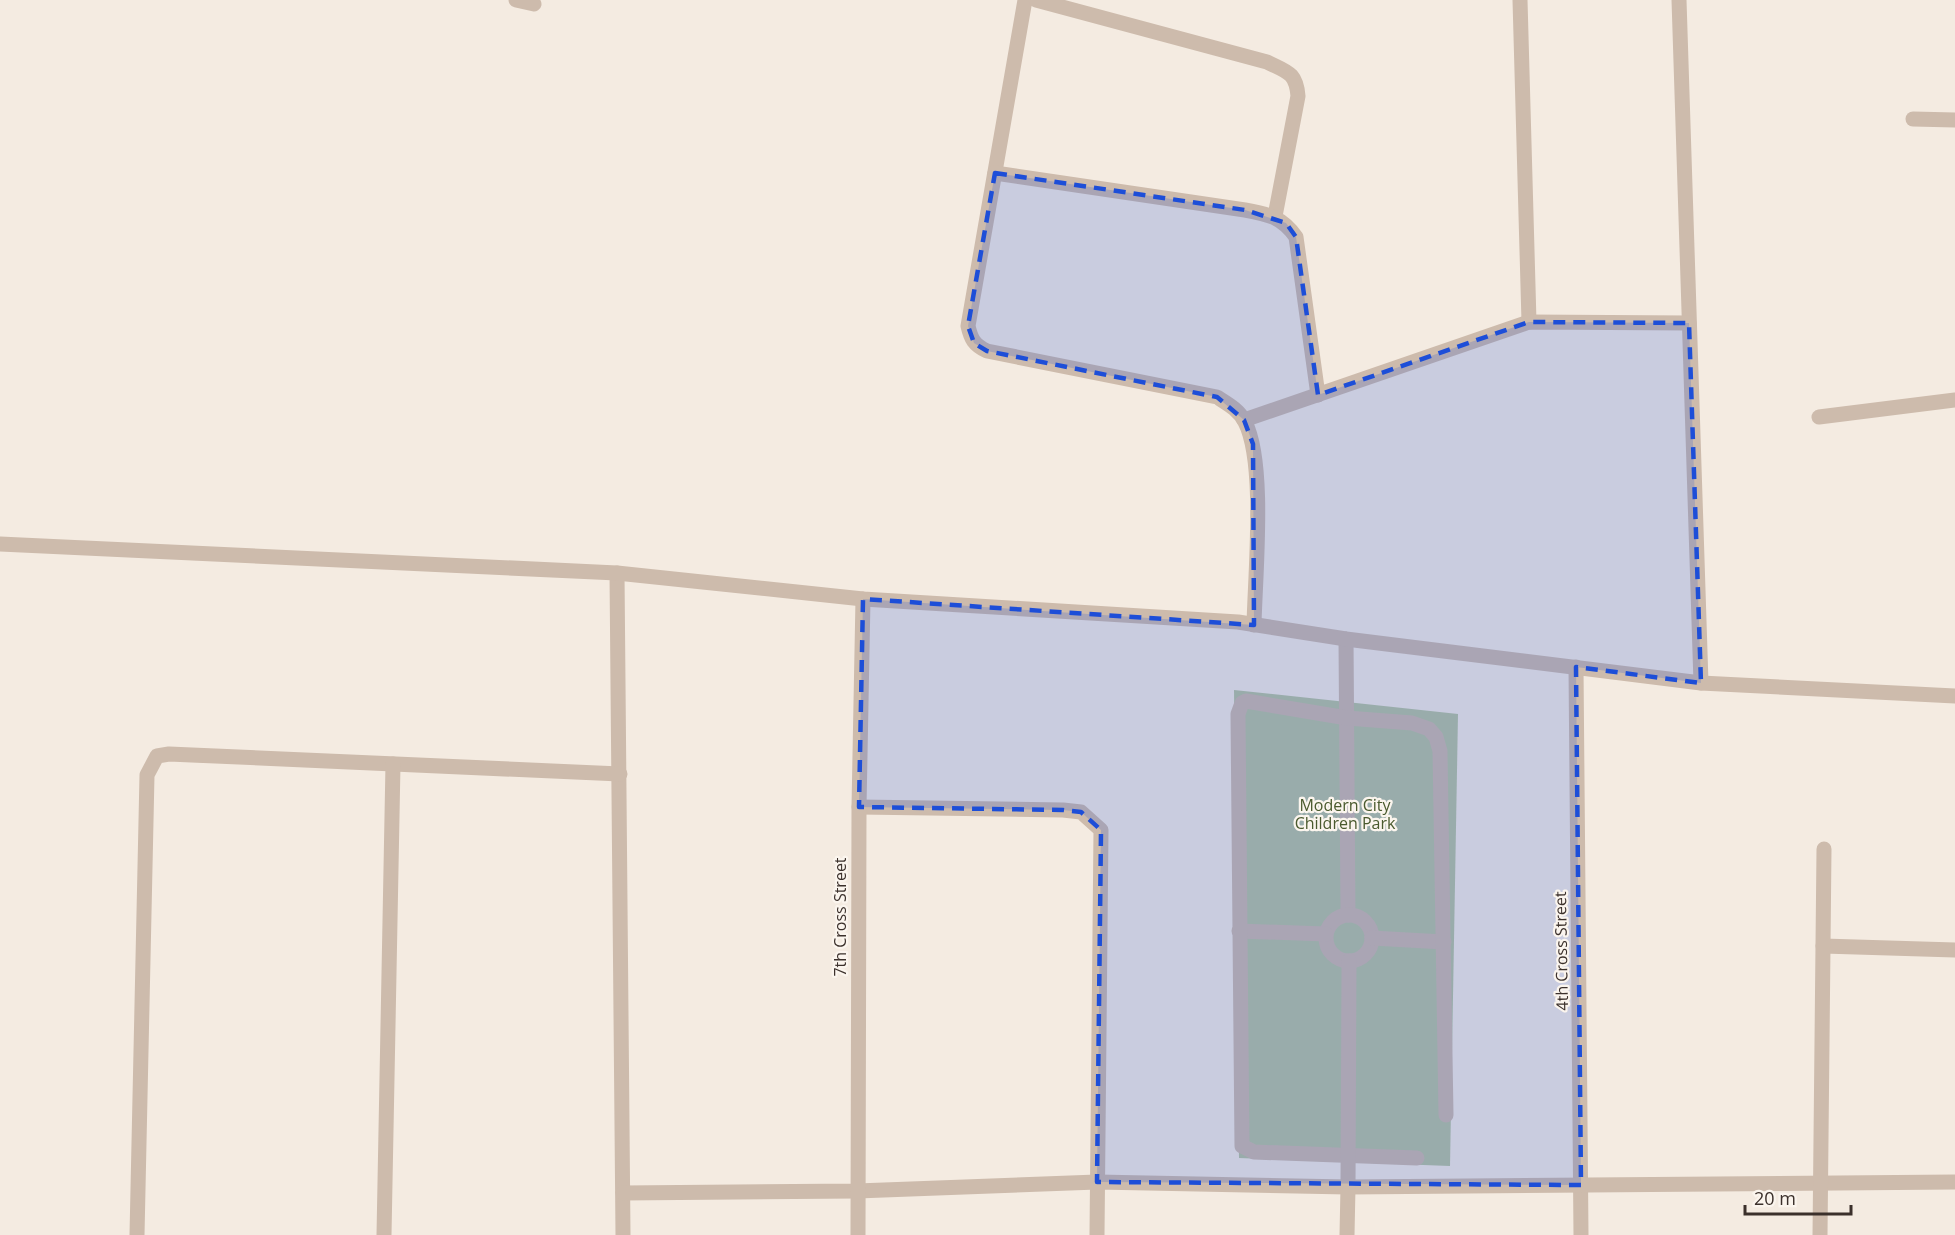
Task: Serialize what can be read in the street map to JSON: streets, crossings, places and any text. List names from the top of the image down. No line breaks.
{"streets":{"street":["7th Cross Street","4th Cross Street"]},"parks":["Modern City Children Park"],"scale_bar":"20 m"}
